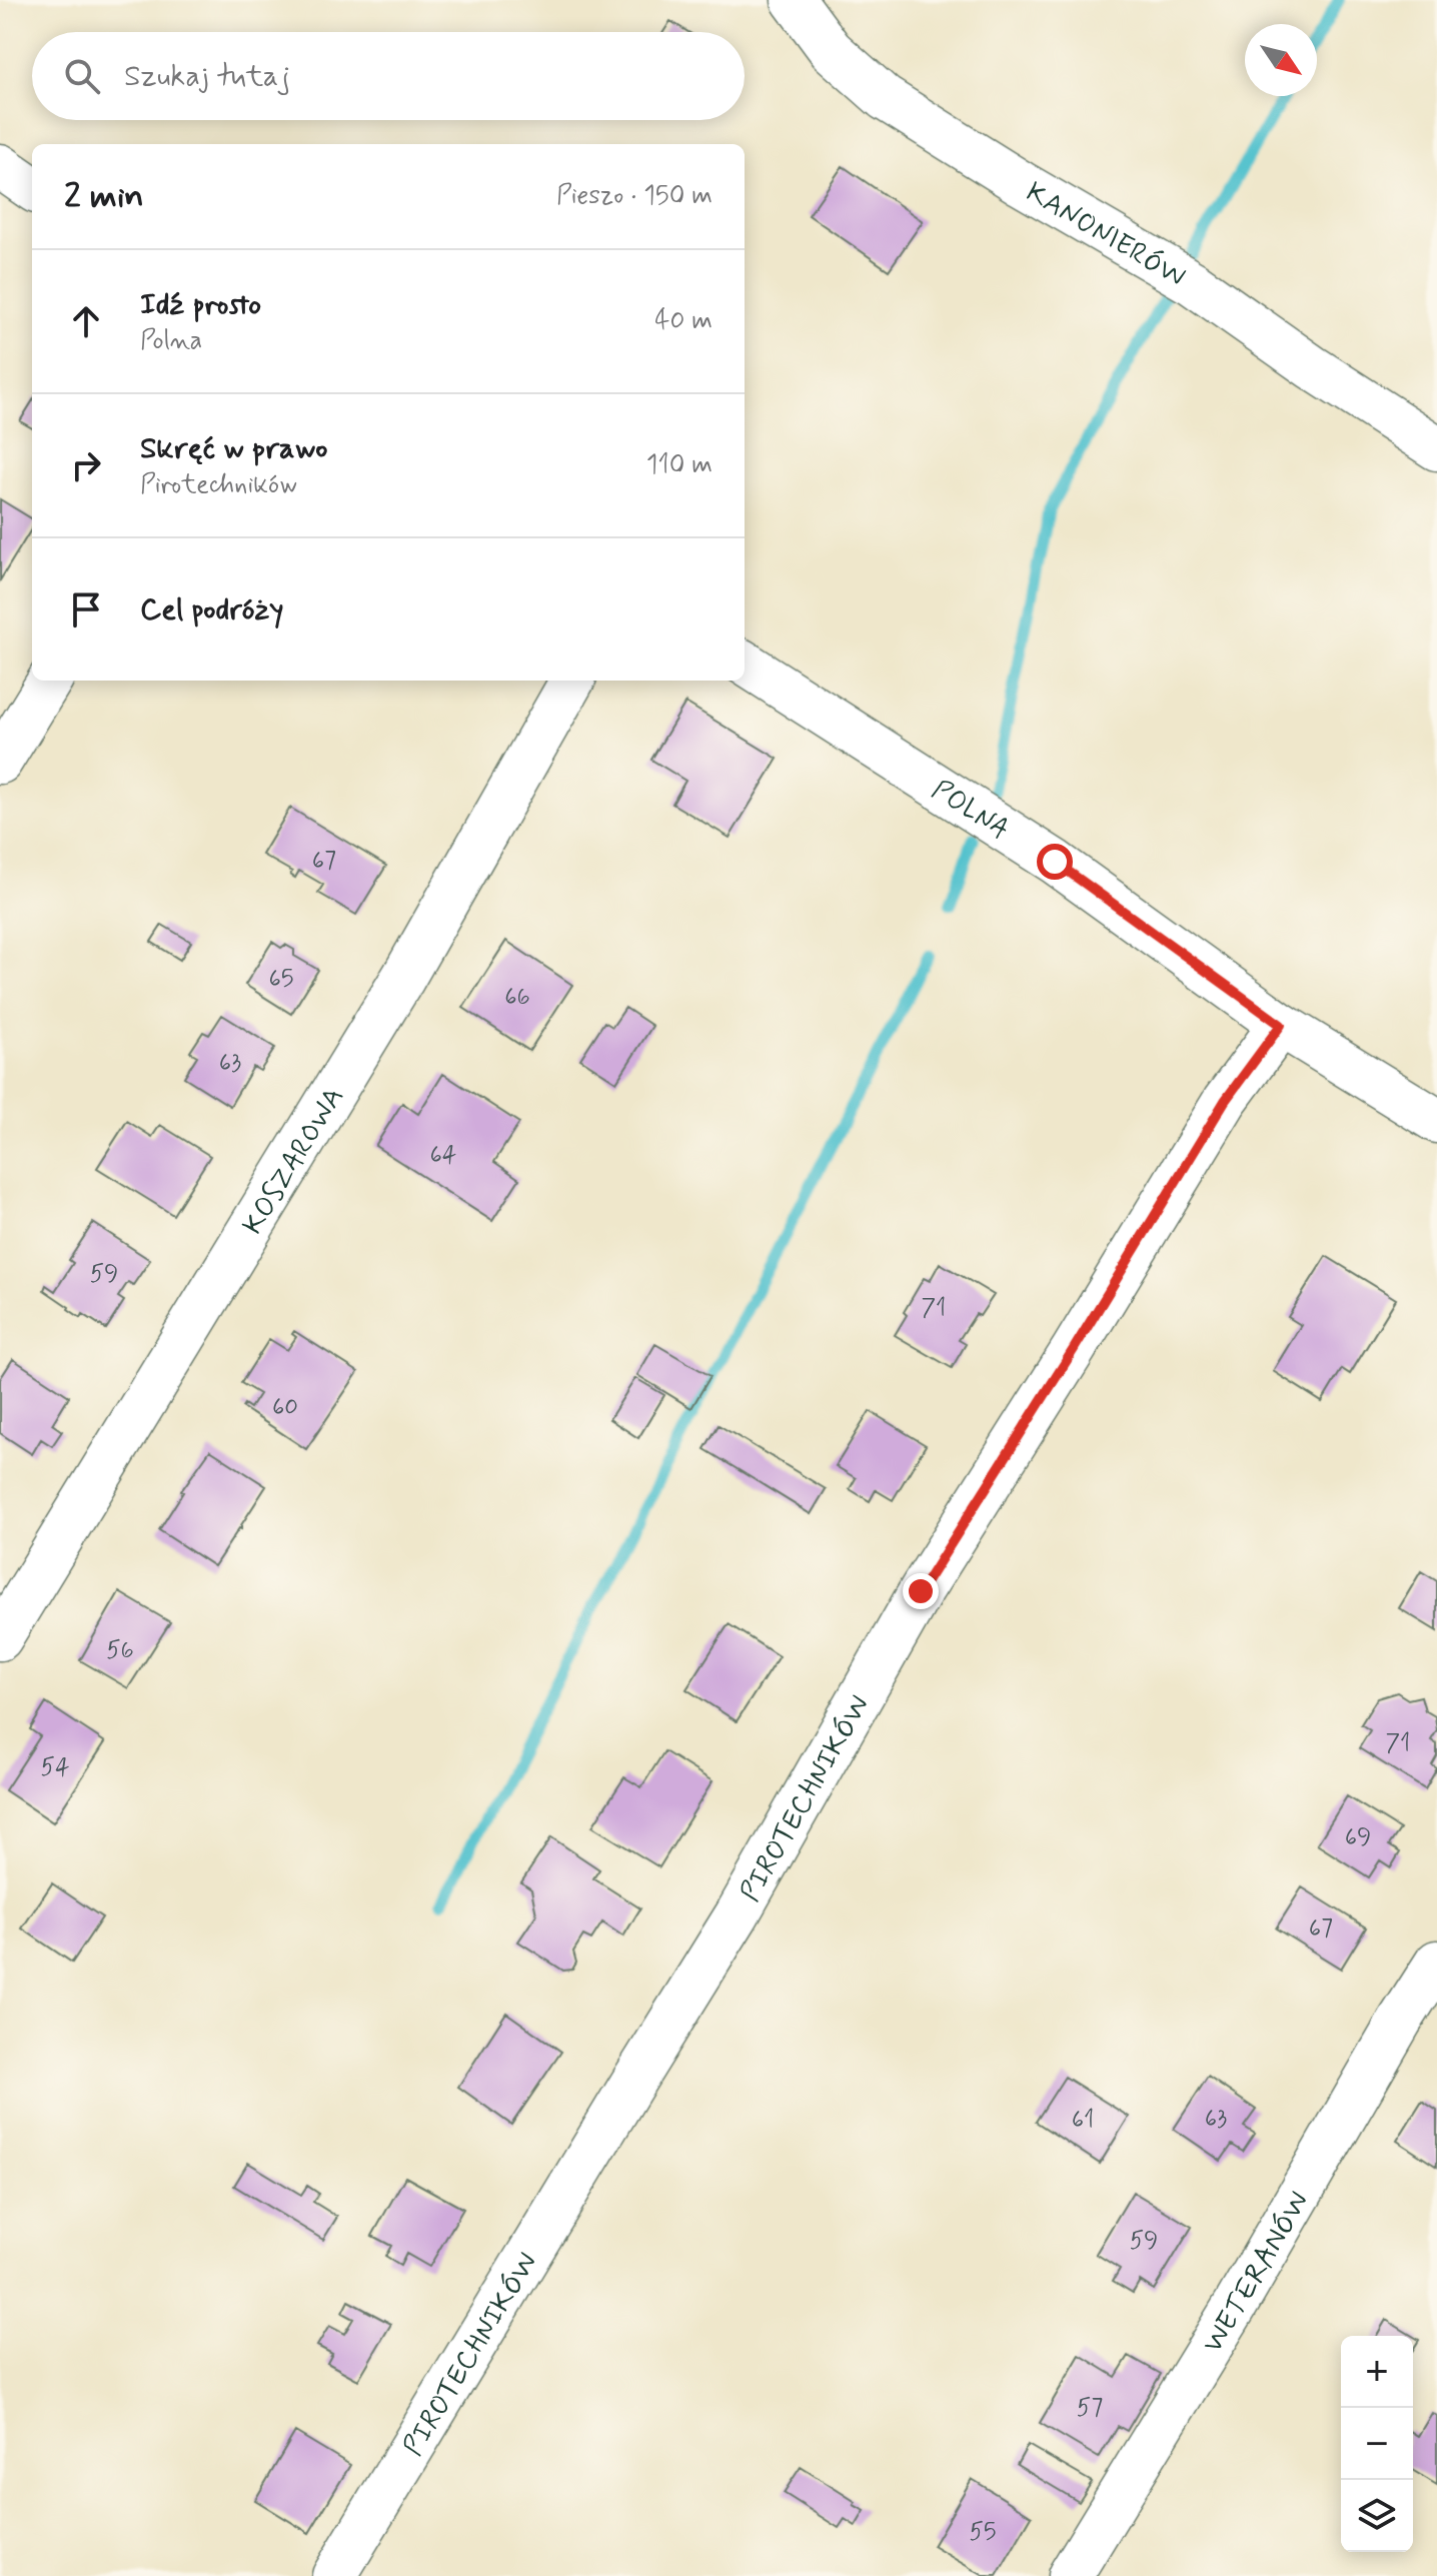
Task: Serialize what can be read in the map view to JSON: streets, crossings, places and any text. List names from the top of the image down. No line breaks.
{"streets":{"street":["KANONIERÓW","POLNA","KOSZAROWA","PIROTECHNIKÓW","WETERANÓW"]},"crossings":[["POLNA","PIROTECHNIKÓW"]],"house_numbers":["67","65","66","63","64","59","71","60","56","71","54","69","67","63","61","59","57","55"],"north":"bottom right","page":{"search":"Szukaj tutaj","heading":["2 min","Pieszo · 150 m"],"list":[["Idź prosto","Polna","40 m"],["Skręć w prawo","Pirotechników","110 m"],"Cel podróży"],"map_buttons":["+","−"]}}
